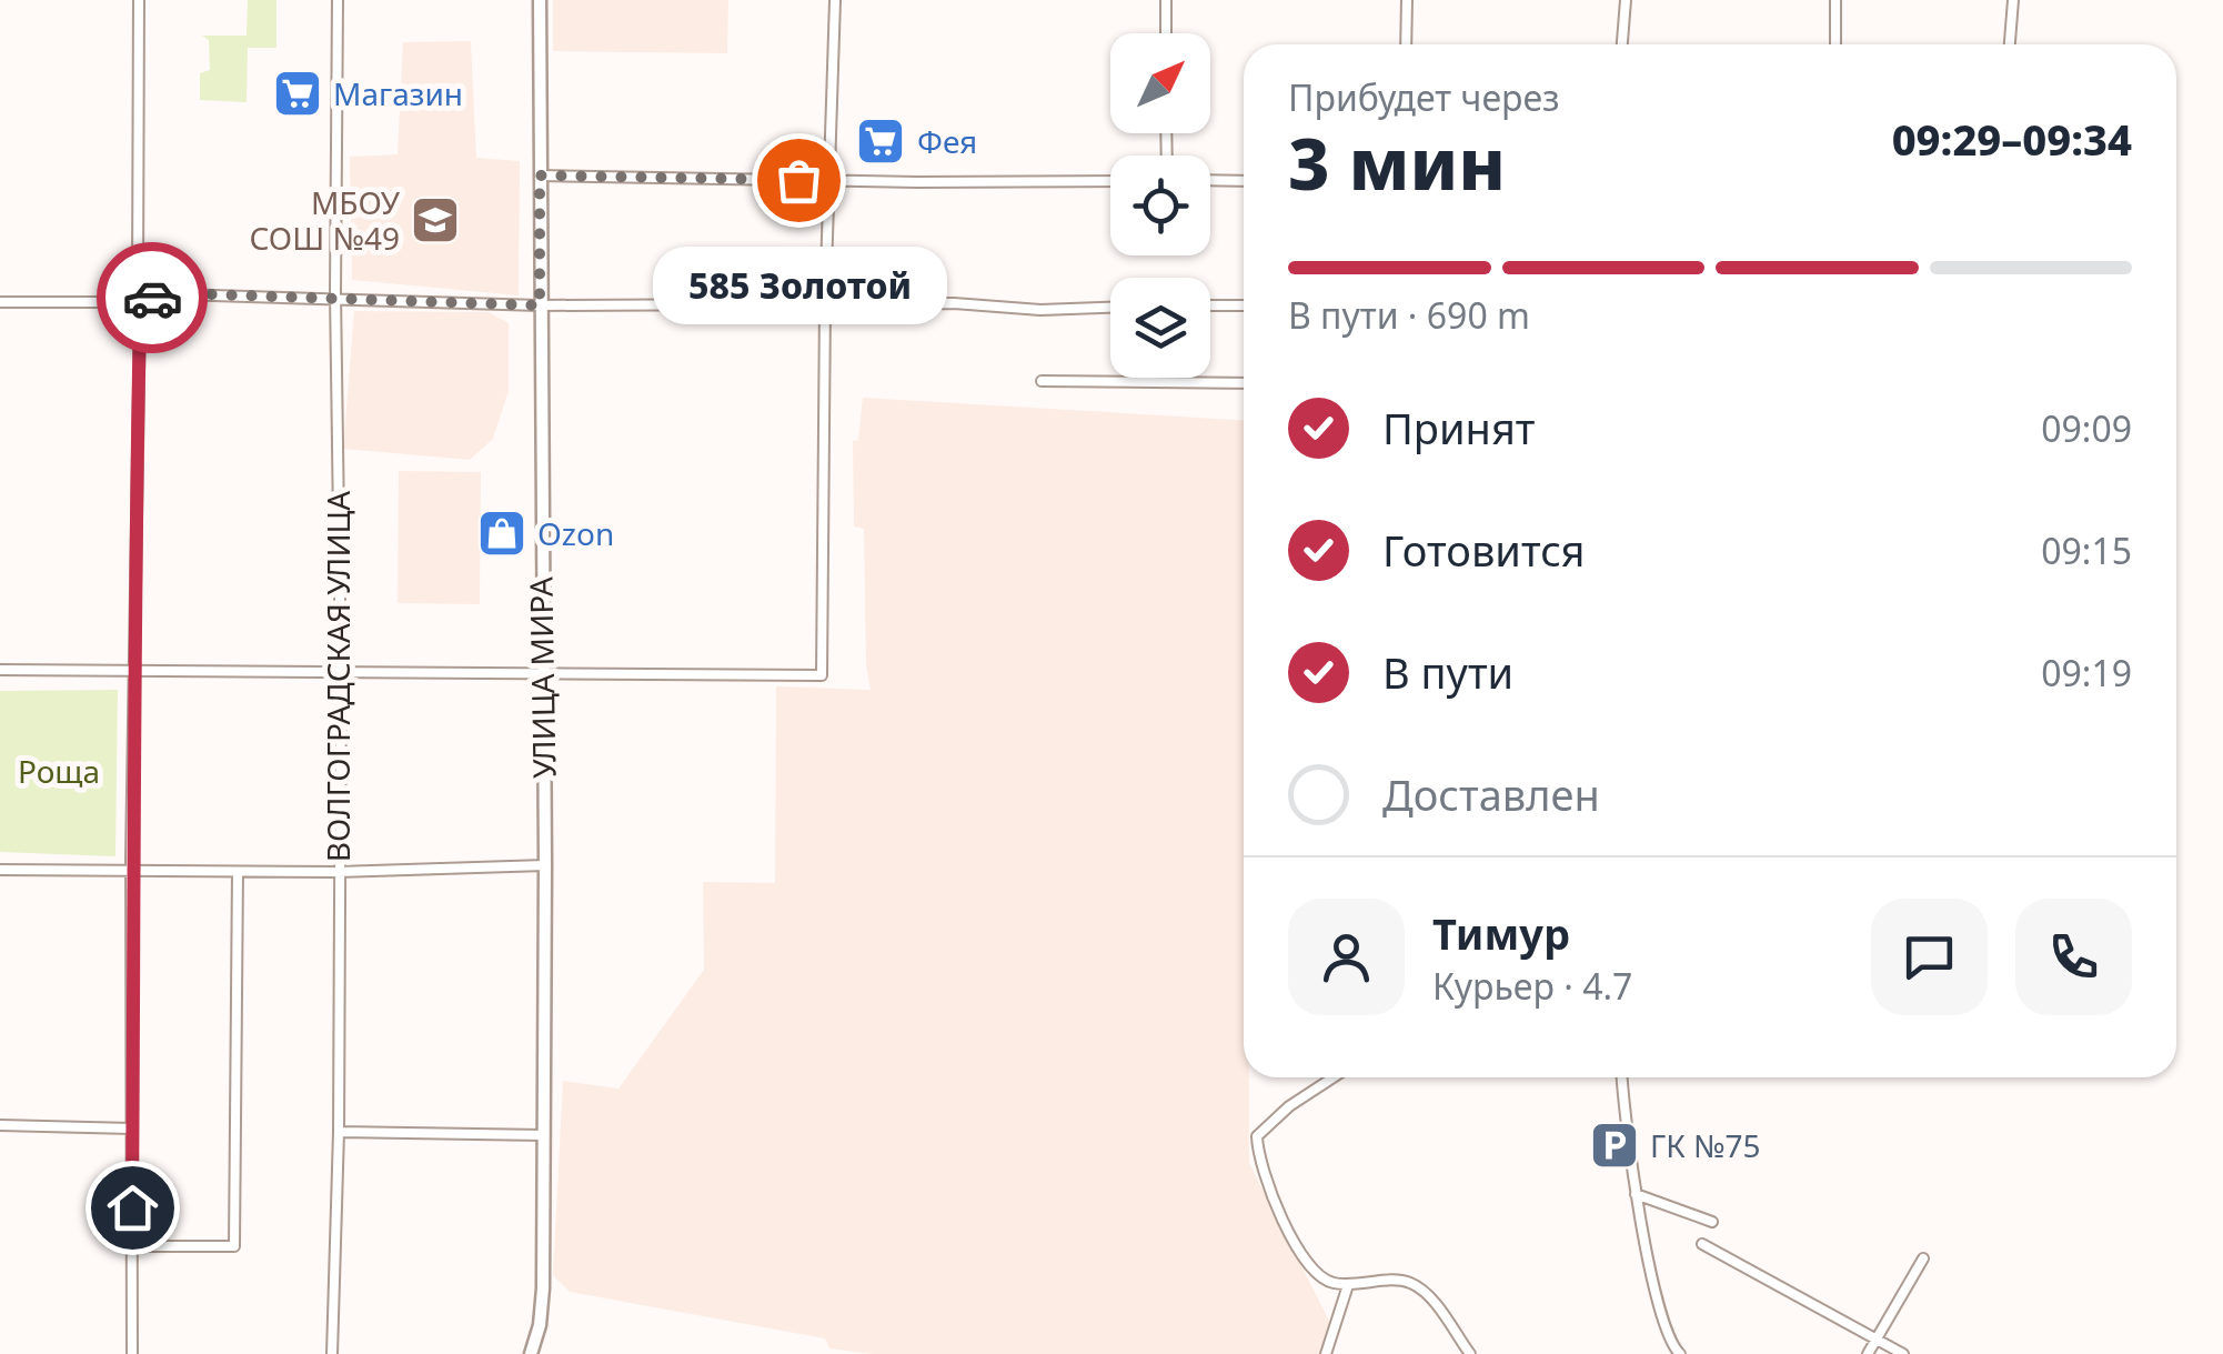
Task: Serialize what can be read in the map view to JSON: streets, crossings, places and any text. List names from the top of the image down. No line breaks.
{"streets":{"main road":["УЛИЦА МИРА"],"street":["ВОЛГОГРАДСКАЯ УЛИЦА"]},"parks":["Роща"],"places":{"supermarket":["Магазин","Фея"],"other":["585 Золотой"],"school or university":["МБОУ СОШ №49"],"shop":["Ozon"],"parking":["ГК №75"]},"north":"top right","page":{"heading":["3 мин","Прибудет через","09:29–09:34"],"panel":["Тимур","Курьер · 4.7"],"bar":"В пути · 690 m","bubble":"585 Золотой","list":[["Принят","09:09"],["Готовится","09:15"],["В пути","09:19"],"Доставлен"]}}
